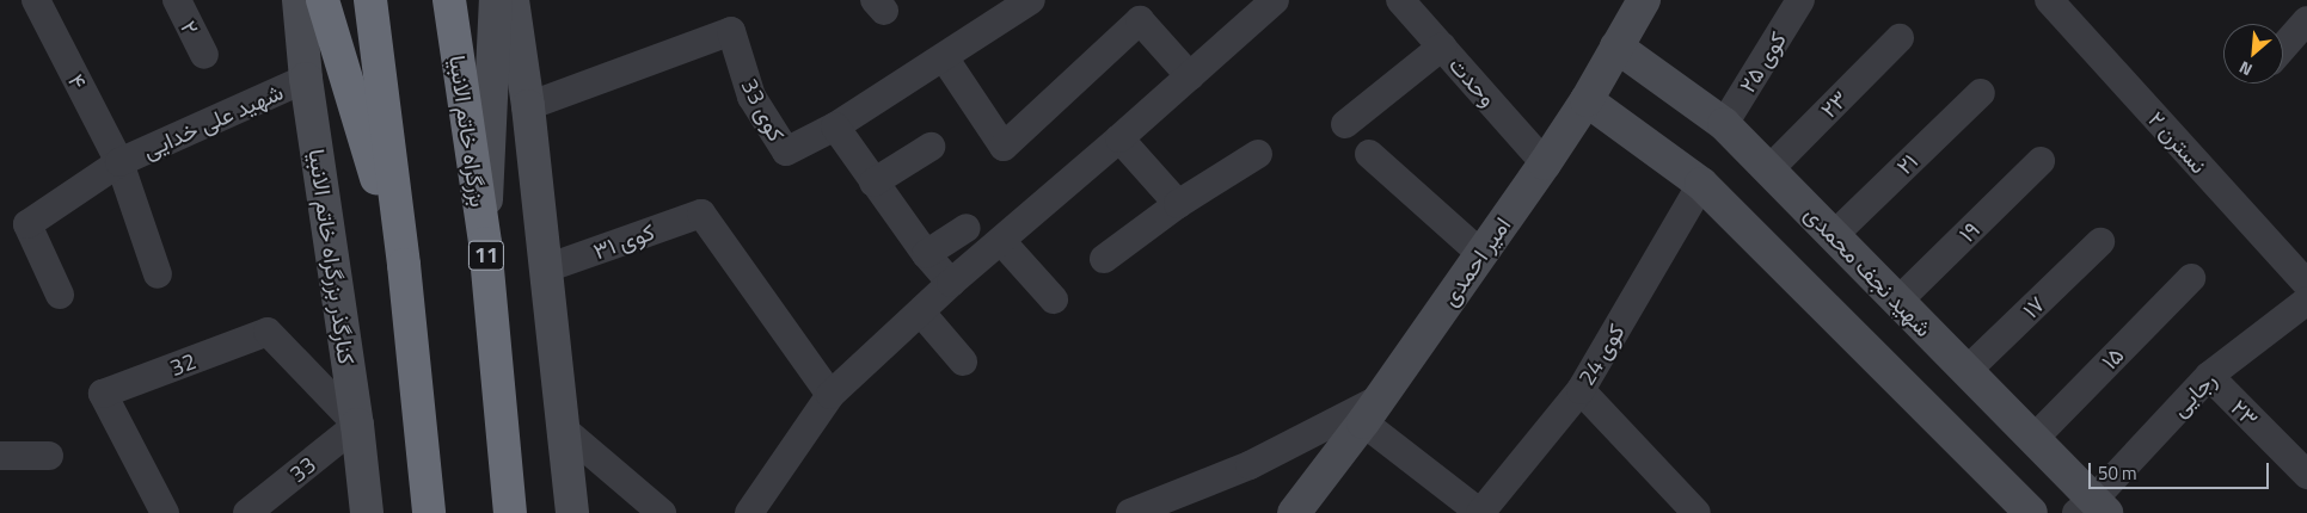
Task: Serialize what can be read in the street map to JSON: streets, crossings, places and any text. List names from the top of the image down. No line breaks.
{"streets":{"highway":["بزرگراه خاتم الانبیا","11"],"main road":["کنارگذر بزرگراه خاتم الانبیا","امیر احمدی","شهید نجف محمدی"],"street":["۲","کوی ۲۵","۴","وحدت","۲۳","کوی 33","شهید علی خدایی","نسترن ۲","۲۱","۱۹","کوی ۳۱","۱۷","کوی 24","۱۵","32","رجایی","33"]},"crossings":[["کوی ۲۵","شهید نجف محمدی"],["۴","شهید علی خدایی"],["وحدت","امیر احمدی"],["۲۳","شهید نجف محمدی"],["۲۳","رجایی"],["شهید علی خدایی","کنارگذر بزرگراه خاتم الانبیا"],["۲۱","شهید نجف محمدی"],["۱۹","شهید نجف محمدی"],["کنارگذر بزرگراه خاتم الانبیا","32"],["کنارگذر بزرگراه خاتم الانبیا","33"],["امیر احمدی","شهید نجف محمدی"],["شهید نجف محمدی","۱۷"],["شهید نجف محمدی","۱۵"],["شهید نجف محمدی","رجایی"],["32","33"]],"scale_bar":"50 m","north":"bottom left"}
